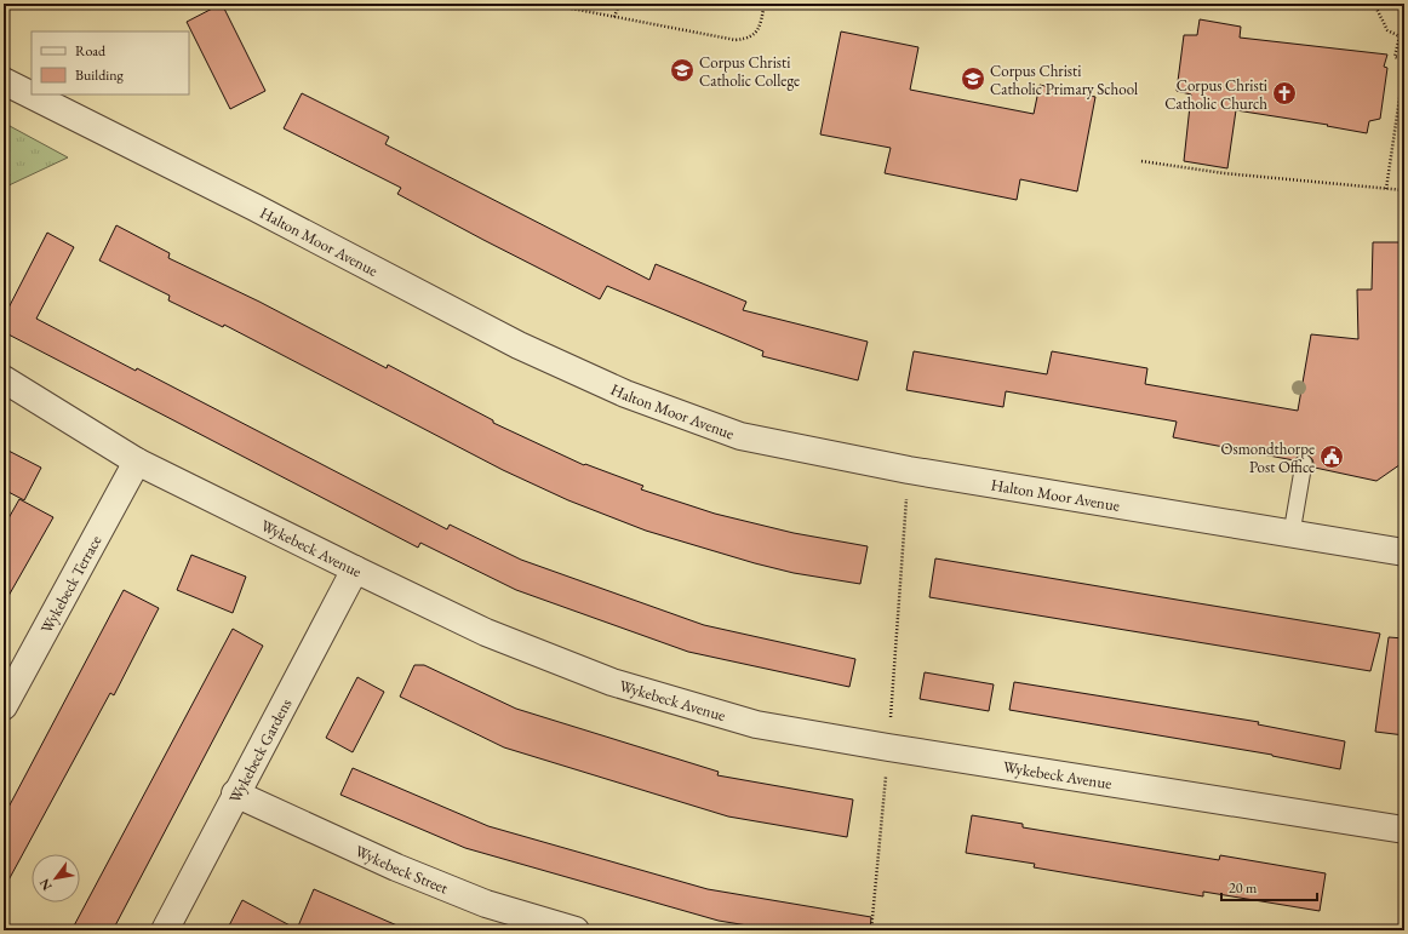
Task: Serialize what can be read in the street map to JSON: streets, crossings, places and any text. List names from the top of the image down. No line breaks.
{"streets":{"street":["Halton Moor Avenue","Wykebeck Avenue","Wykebeck Terrace","Wykebeck Gardens","Wykebeck Street"]},"crossings":[["Wykebeck Avenue","Wykebeck Terrace"],["Wykebeck Avenue","Wykebeck Gardens"],["Wykebeck Gardens","Wykebeck Street"]],"places":{"school or university":["Corpus Christi Catholic College","Corpus Christi Catholic Primary School"],"church":["Corpus Christi Catholic Church"],"public building":["Osmondthorpe Post Office"]},"legend":["Road","Building"],"scale_bar":"20 m","north":"bottom left"}
